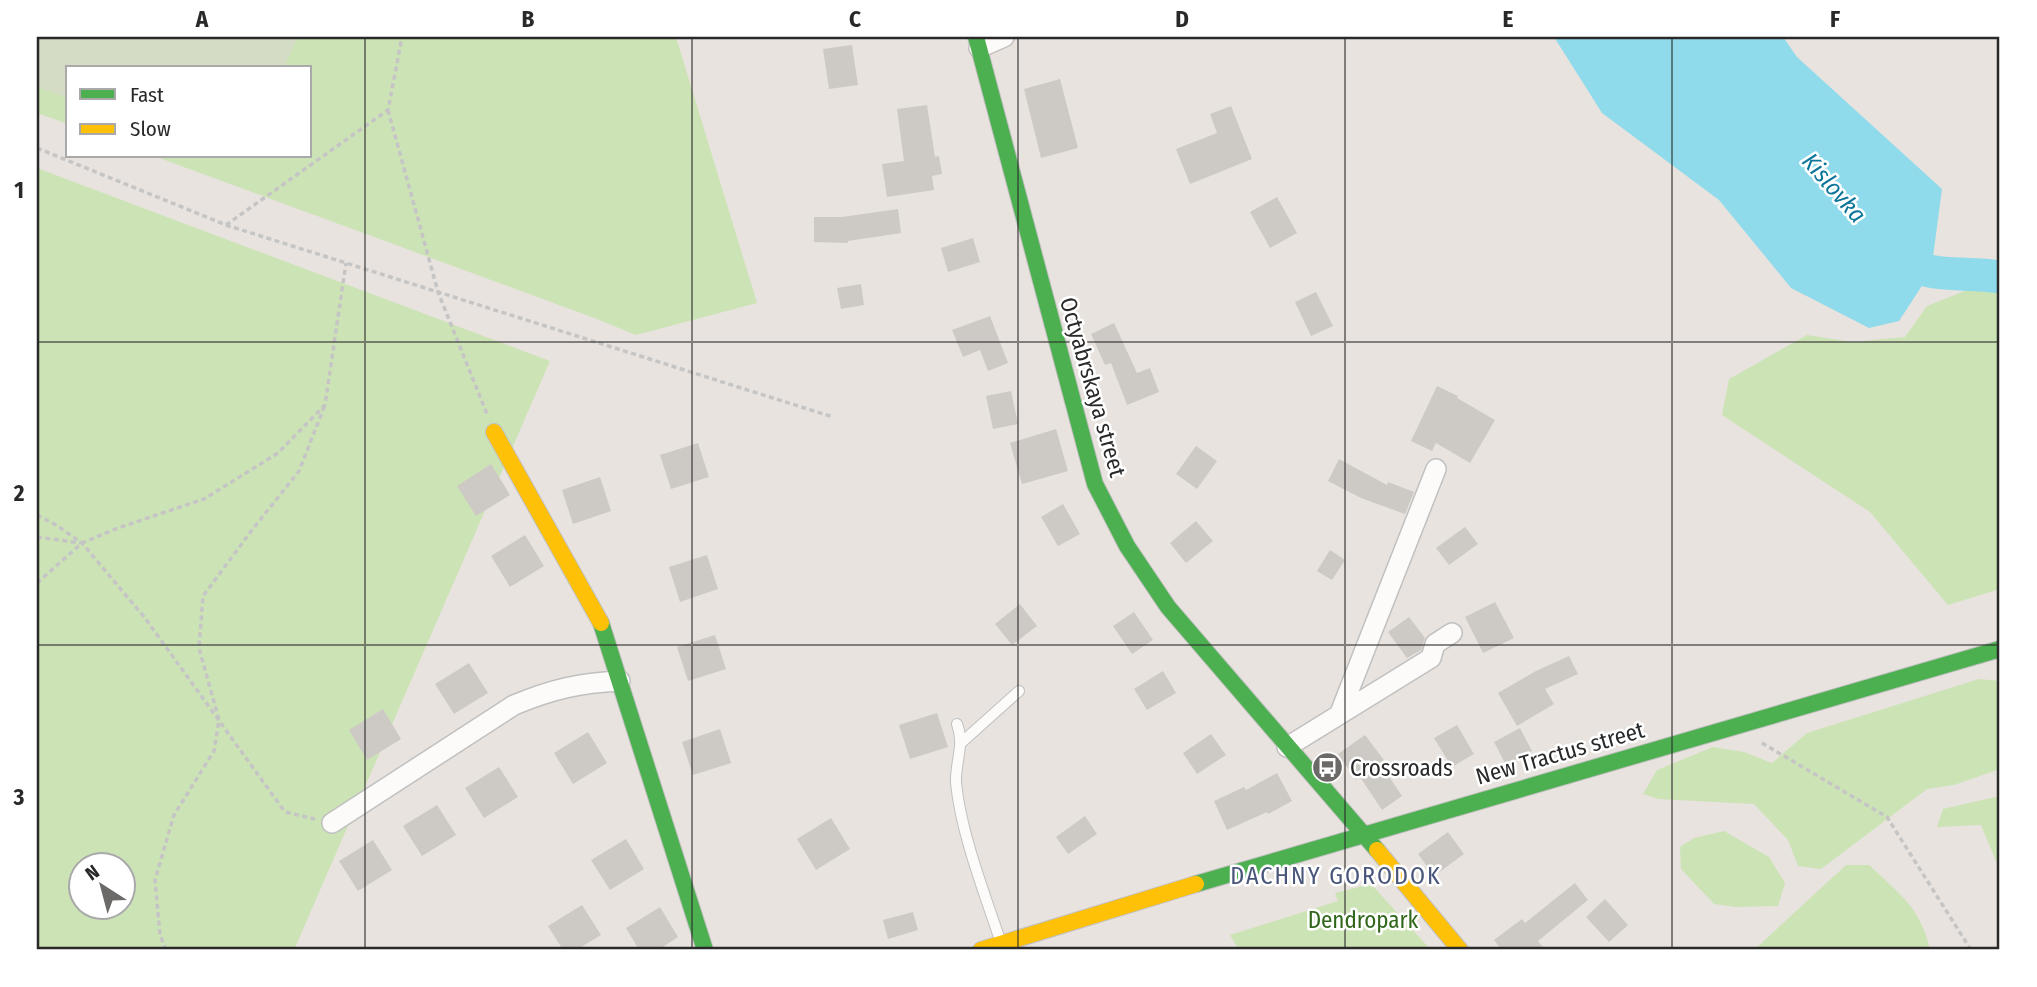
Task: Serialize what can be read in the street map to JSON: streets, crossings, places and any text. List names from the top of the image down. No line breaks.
{"streets":{"street":["Octyabrskaya street","New Tractus street"]},"crossings":[["Octyabrskaya street","New Tractus street"]],"districts":["DACHNY GORODOK"],"water":["Kislovka"],"parks":["Dendropark"],"places":{"bus stop":["Crossroads"]},"legend":["Fast","Slow"],"north":"top left","grid":{"columns":["A","B","C","D","E","F"],"rows":["1","2","3"]}}
